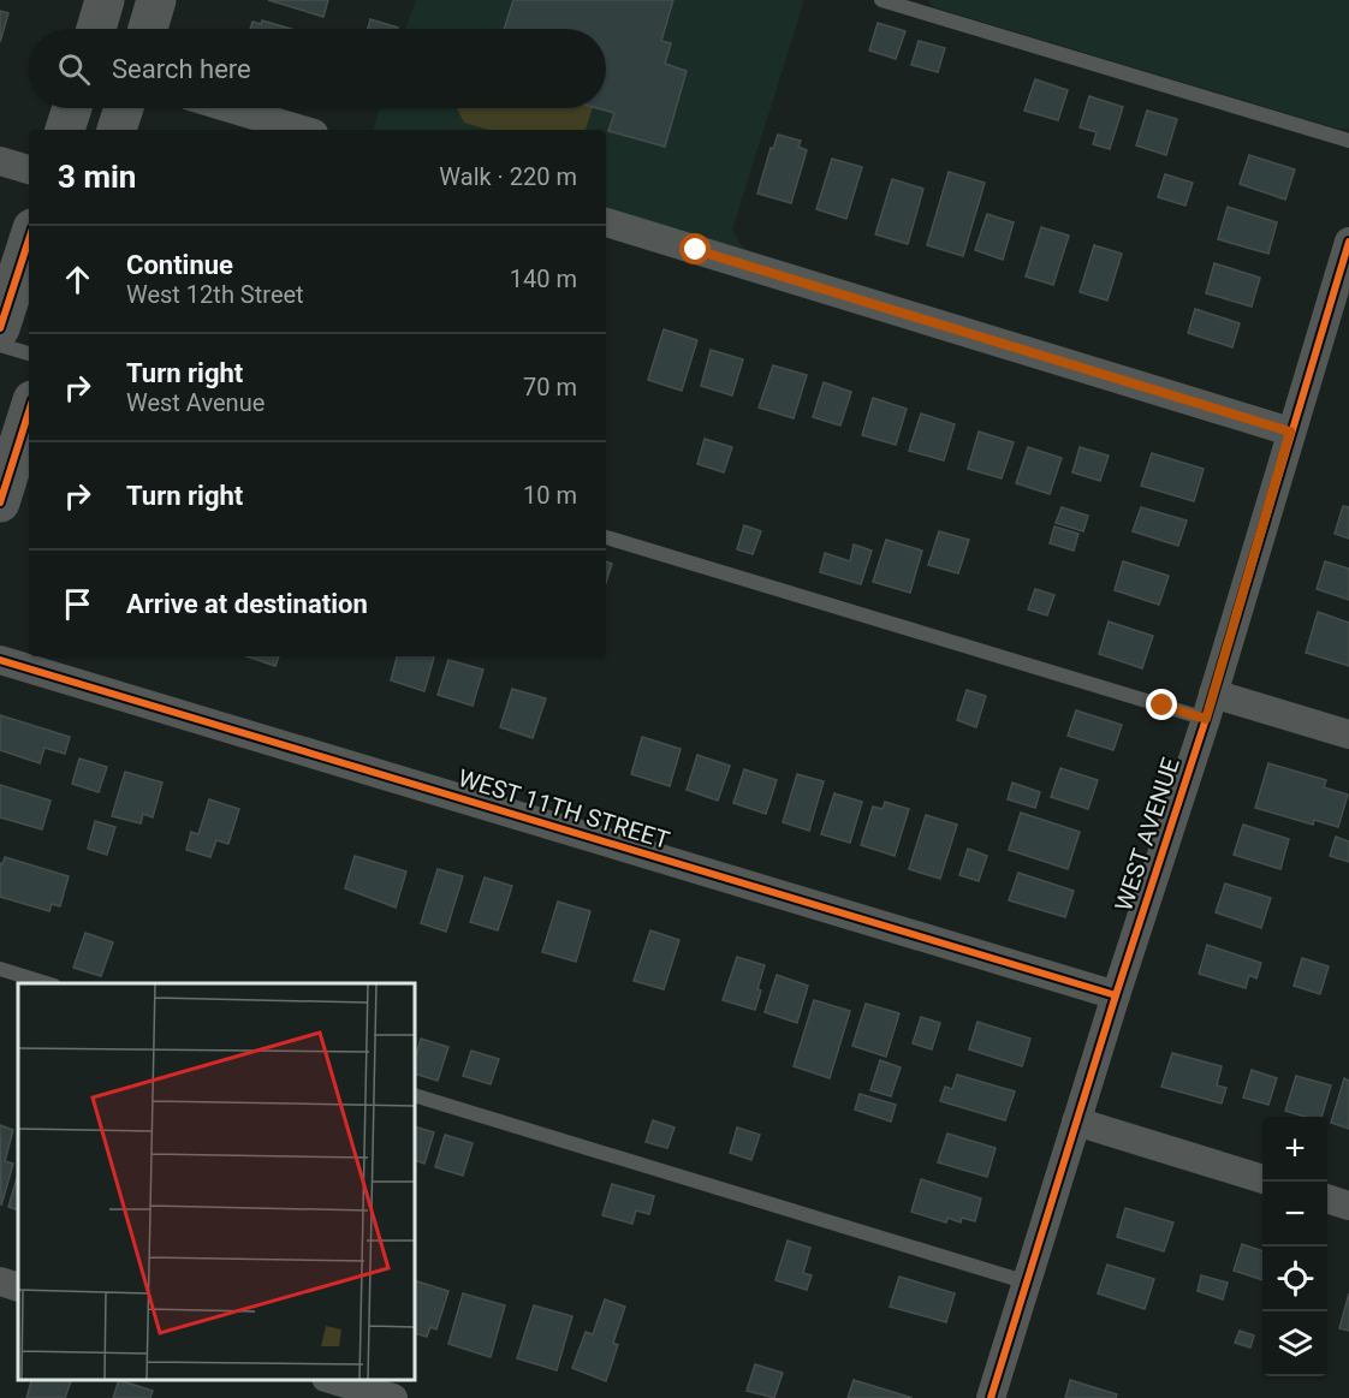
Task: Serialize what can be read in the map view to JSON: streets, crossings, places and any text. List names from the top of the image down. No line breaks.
{"streets":{"street":["WEST 11TH STREET","WEST AVENUE"]},"crossings":[["WEST 11TH STREET","WEST AVENUE"]],"page":{"search":"Search here","heading":["3 min","Walk · 220 m"],"list":[["Continue","West 12th Street","140 m"],["Turn right","West Avenue","70 m"],["Turn right","10 m"],"Arrive at destination"],"map_buttons":["+","−"]}}
